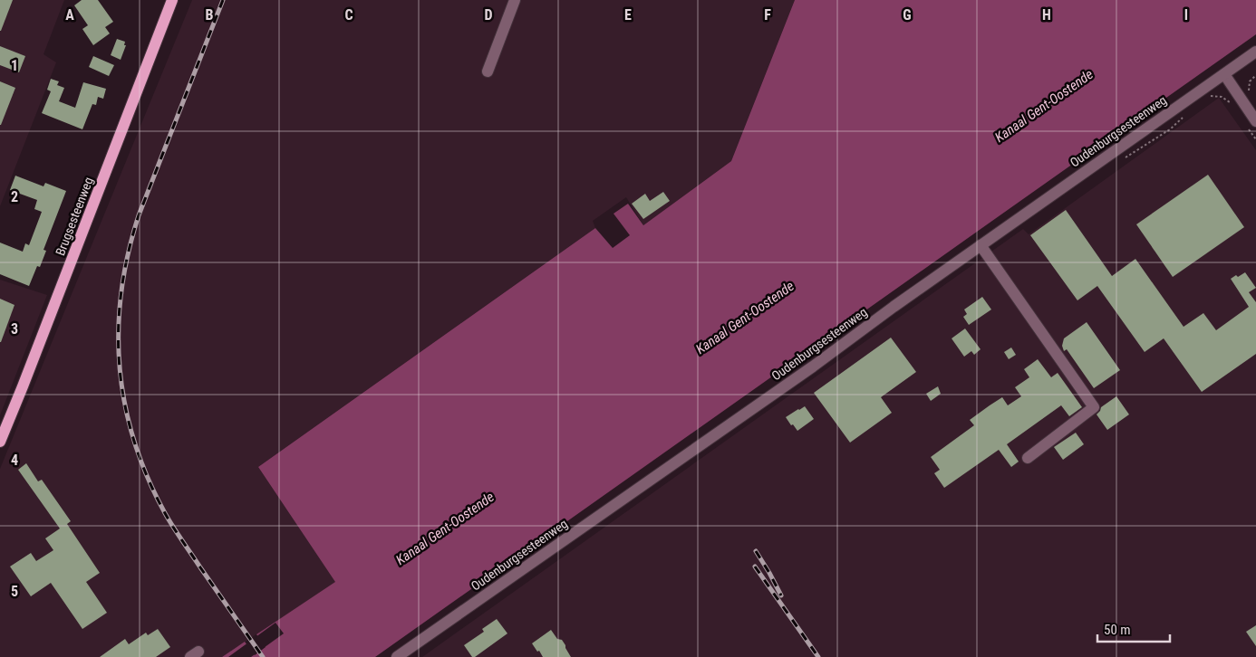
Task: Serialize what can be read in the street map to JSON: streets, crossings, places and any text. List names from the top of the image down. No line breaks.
{"streets":{"main road":["Brugsesteenweg"],"street":["Oudenburgsesteenweg"]},"water":["Kanaal Gent-Oostende"],"scale_bar":"50 m","grid":{"columns":["A","B","C","D","E","F","G","H","I"],"rows":["1","2","3","4","5"]}}
